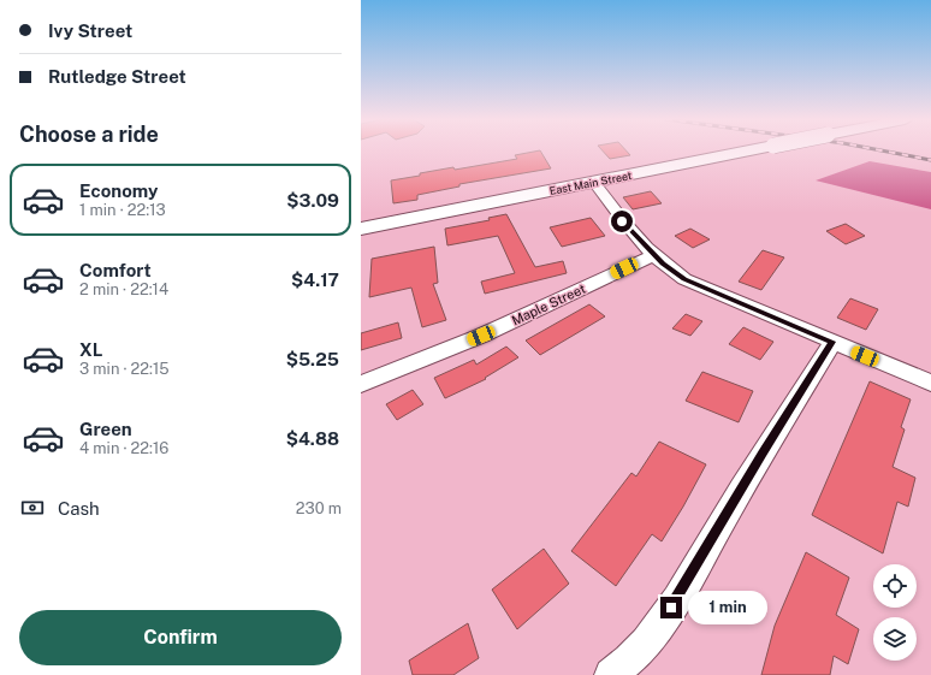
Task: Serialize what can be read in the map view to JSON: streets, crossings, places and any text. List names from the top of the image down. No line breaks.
{"streets":{"main road":["East Main Street"],"street":["Maple Street"]},"page":{"banner":["Ivy Street","Rutledge Street"],"heading":"Choose a ride","list":[{"name":"Economy","note":"1 min · 22:13","value":"$3.09"},{"name":"Comfort","note":"2 min · 22:14","value":"$4.17"},{"name":"XL","note":"3 min · 22:15","value":"$5.25"},{"name":"Green","note":"4 min · 22:16","value":"$4.88"}],"pay":["Cash","230 m"],"bubble":"1 min","buttons":"Confirm"}}
